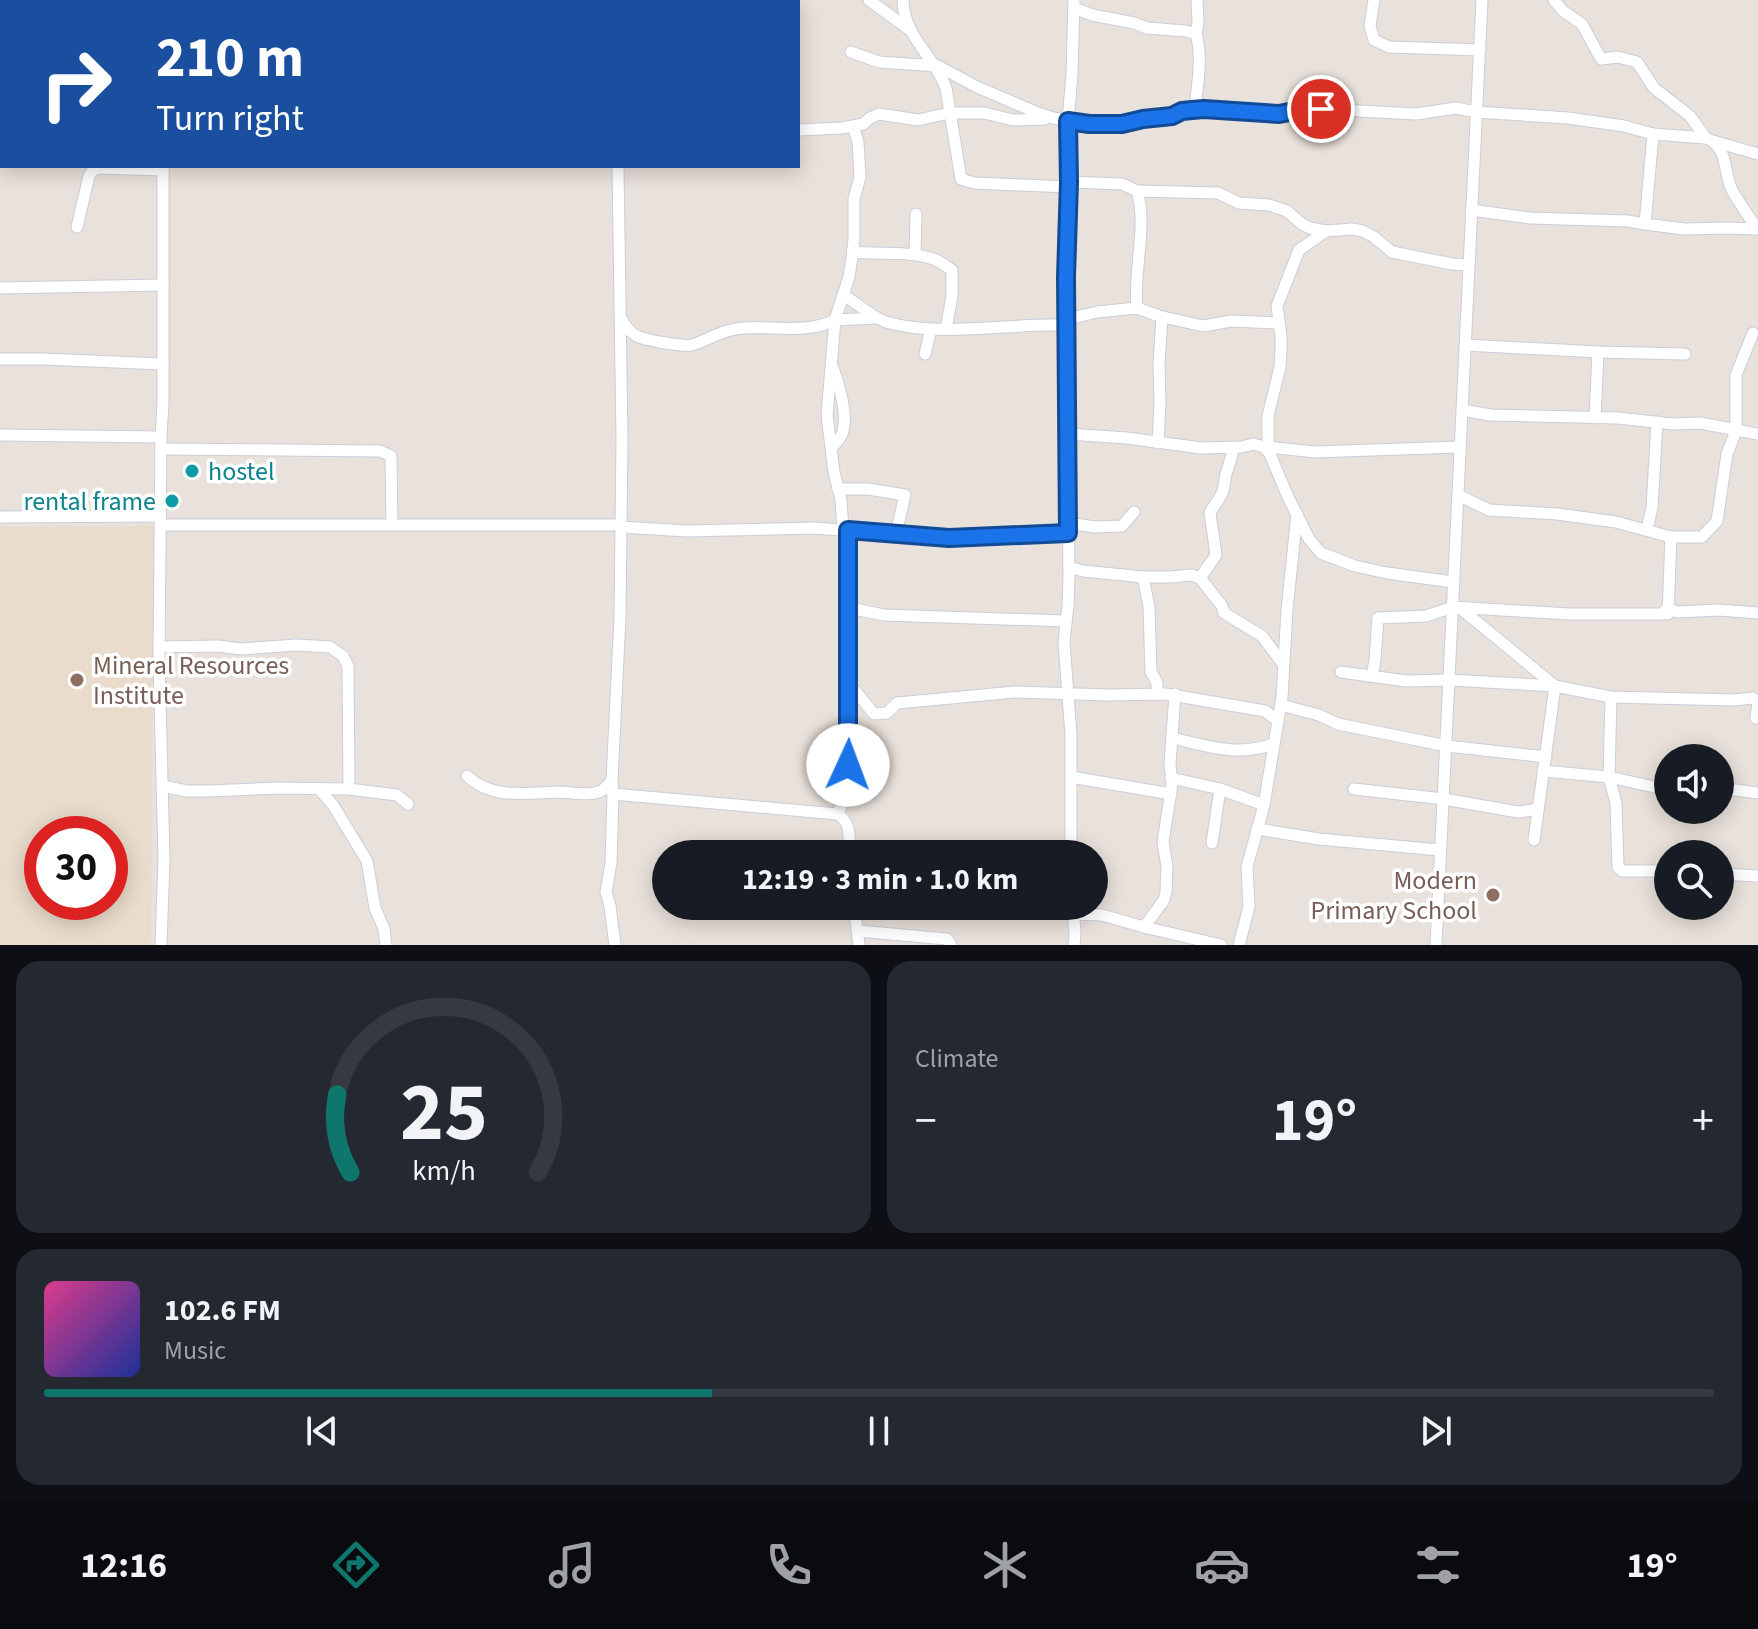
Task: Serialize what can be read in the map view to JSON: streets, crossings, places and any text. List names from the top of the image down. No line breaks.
{"places":["hostel","rental frame","Mineral Resources Institute","Modern Primary School"],"page":{"turn":["210 m","Turn right"],"limit":"30","trip":"12:19 · 3 min · 1.0 km","tile":"Climate","heat":["−","19°","+"],"song":["102.6 FM","Music"],"tabs":["12:16","19°"],"gauge":["25","km/h"]}}
